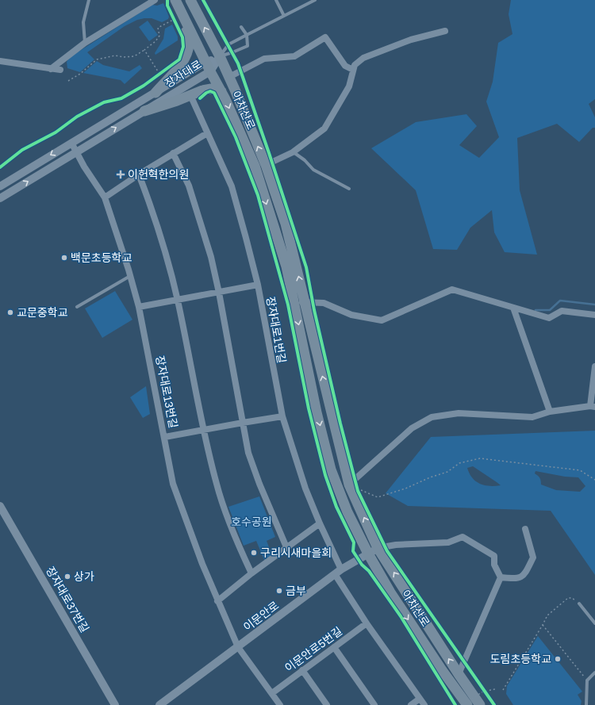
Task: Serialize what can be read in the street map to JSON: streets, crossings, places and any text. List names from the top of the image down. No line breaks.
{"streets":{"main road":["아차산로"],"street":["장자대로","장자대로1번길","장자대로13번길","장자대로37번길","이문안로","이문안로5번길"]},"crossings":[["장자대로","아차산로"],["장자대로","장자대로13번길"],["아차산로","이문안로"],["장자대로1번길","이문안로"],["장자대로13번길","이문안로"],["장자대로13번길","이문안로5번길"]],"parks":["호수공원"],"places":{"health":["이헌혁한의원"],"other":["백문초등학교","교문중학교","구리시새마을회","상가","금부","도림초등학교"]}}
